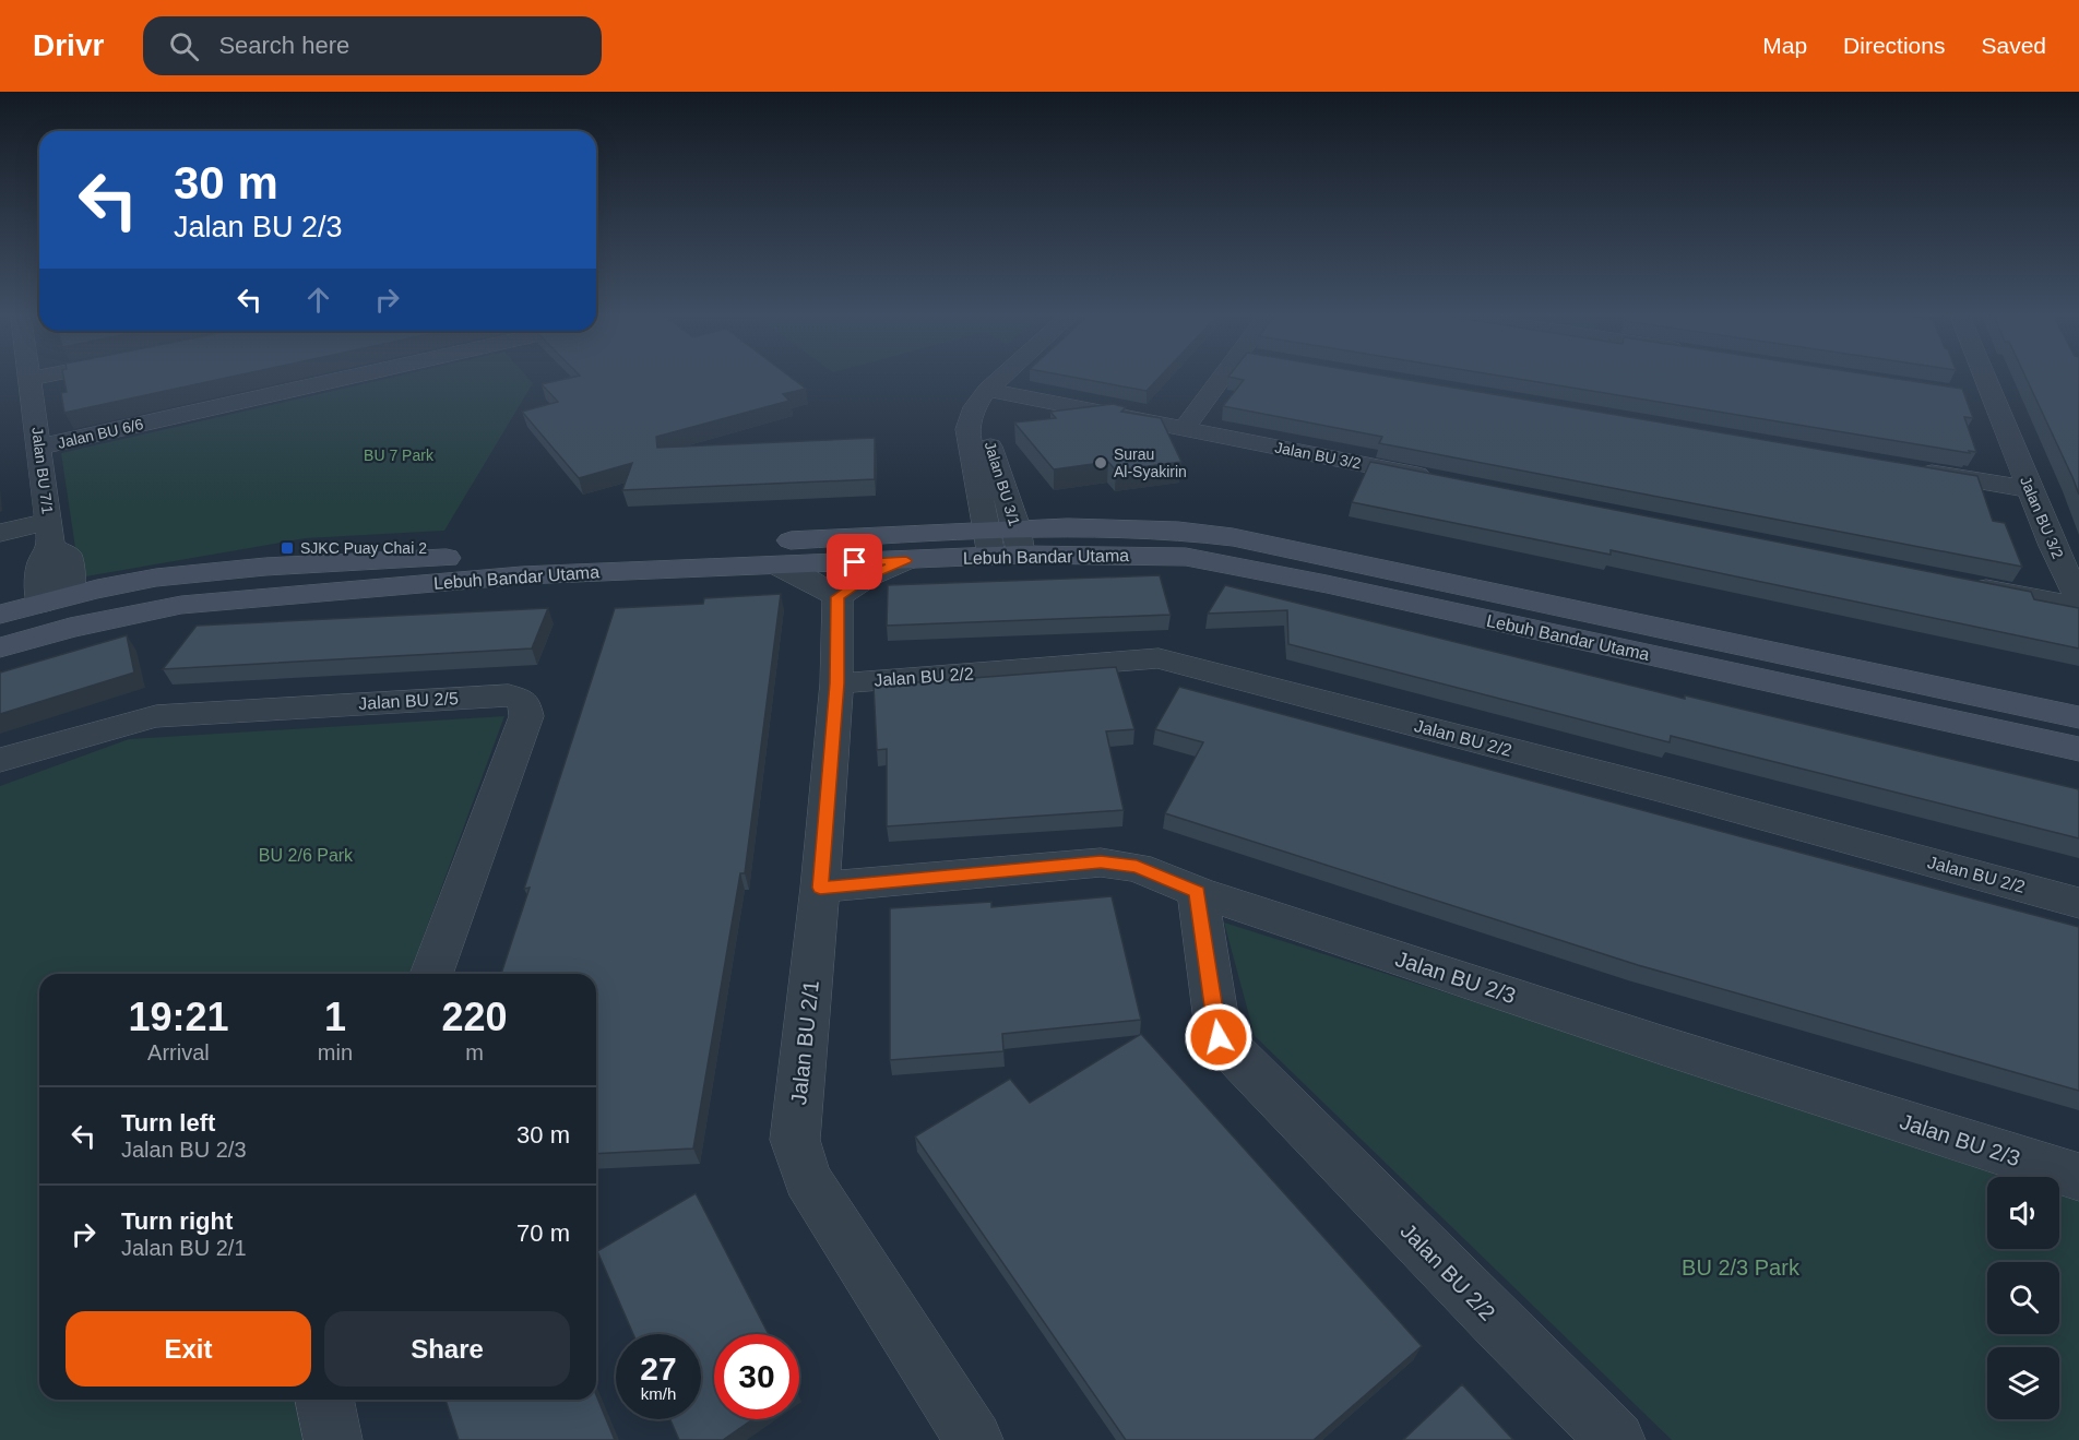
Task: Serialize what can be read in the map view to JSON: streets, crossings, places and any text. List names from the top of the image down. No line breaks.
{"streets":{"main road":["Lebuh Bandar Utama"],"street":["Jalan BU 6/6","Jalan BU 3/2","Jalan BU 7/1","Jalan BU 3/1","Jalan BU 2/2","Jalan BU 2/5","Jalan BU 2/3","Jalan BU 2/1"]},"crossings":[["Jalan BU 6/6","Jalan BU 7/1"],["Jalan BU 3/2","Jalan BU 3/1"],["Jalan BU 7/1","Lebuh Bandar Utama"],["Jalan BU 3/1","Lebuh Bandar Utama"],["Jalan BU 2/2","Jalan BU 2/3"],["Jalan BU 2/2","Jalan BU 2/1"],["Jalan BU 2/3","Jalan BU 2/1"]],"parks":["BU 7 Park","BU 2/6 Park","BU 2/3 Park"],"places":{"other":["Surau Al-Syakirin"],"transit":["SJKC Puay Chai 2"]},"page":{"header":"Drivr","search":"Search here","nav":["Map","Directions","Saved"],"turn":["30 m","Jalan BU 2/3"],"eta":["19:21","Arrival","1","min","220","m"],"list":[{"name":"Turn left","note":"Jalan BU 2/3","value":"30 m"},{"name":"Turn right","note":"Jalan BU 2/1","value":"70 m"}],"buttons":["Exit","Share"],"speed":"27 km/h","limit":"30"}}
